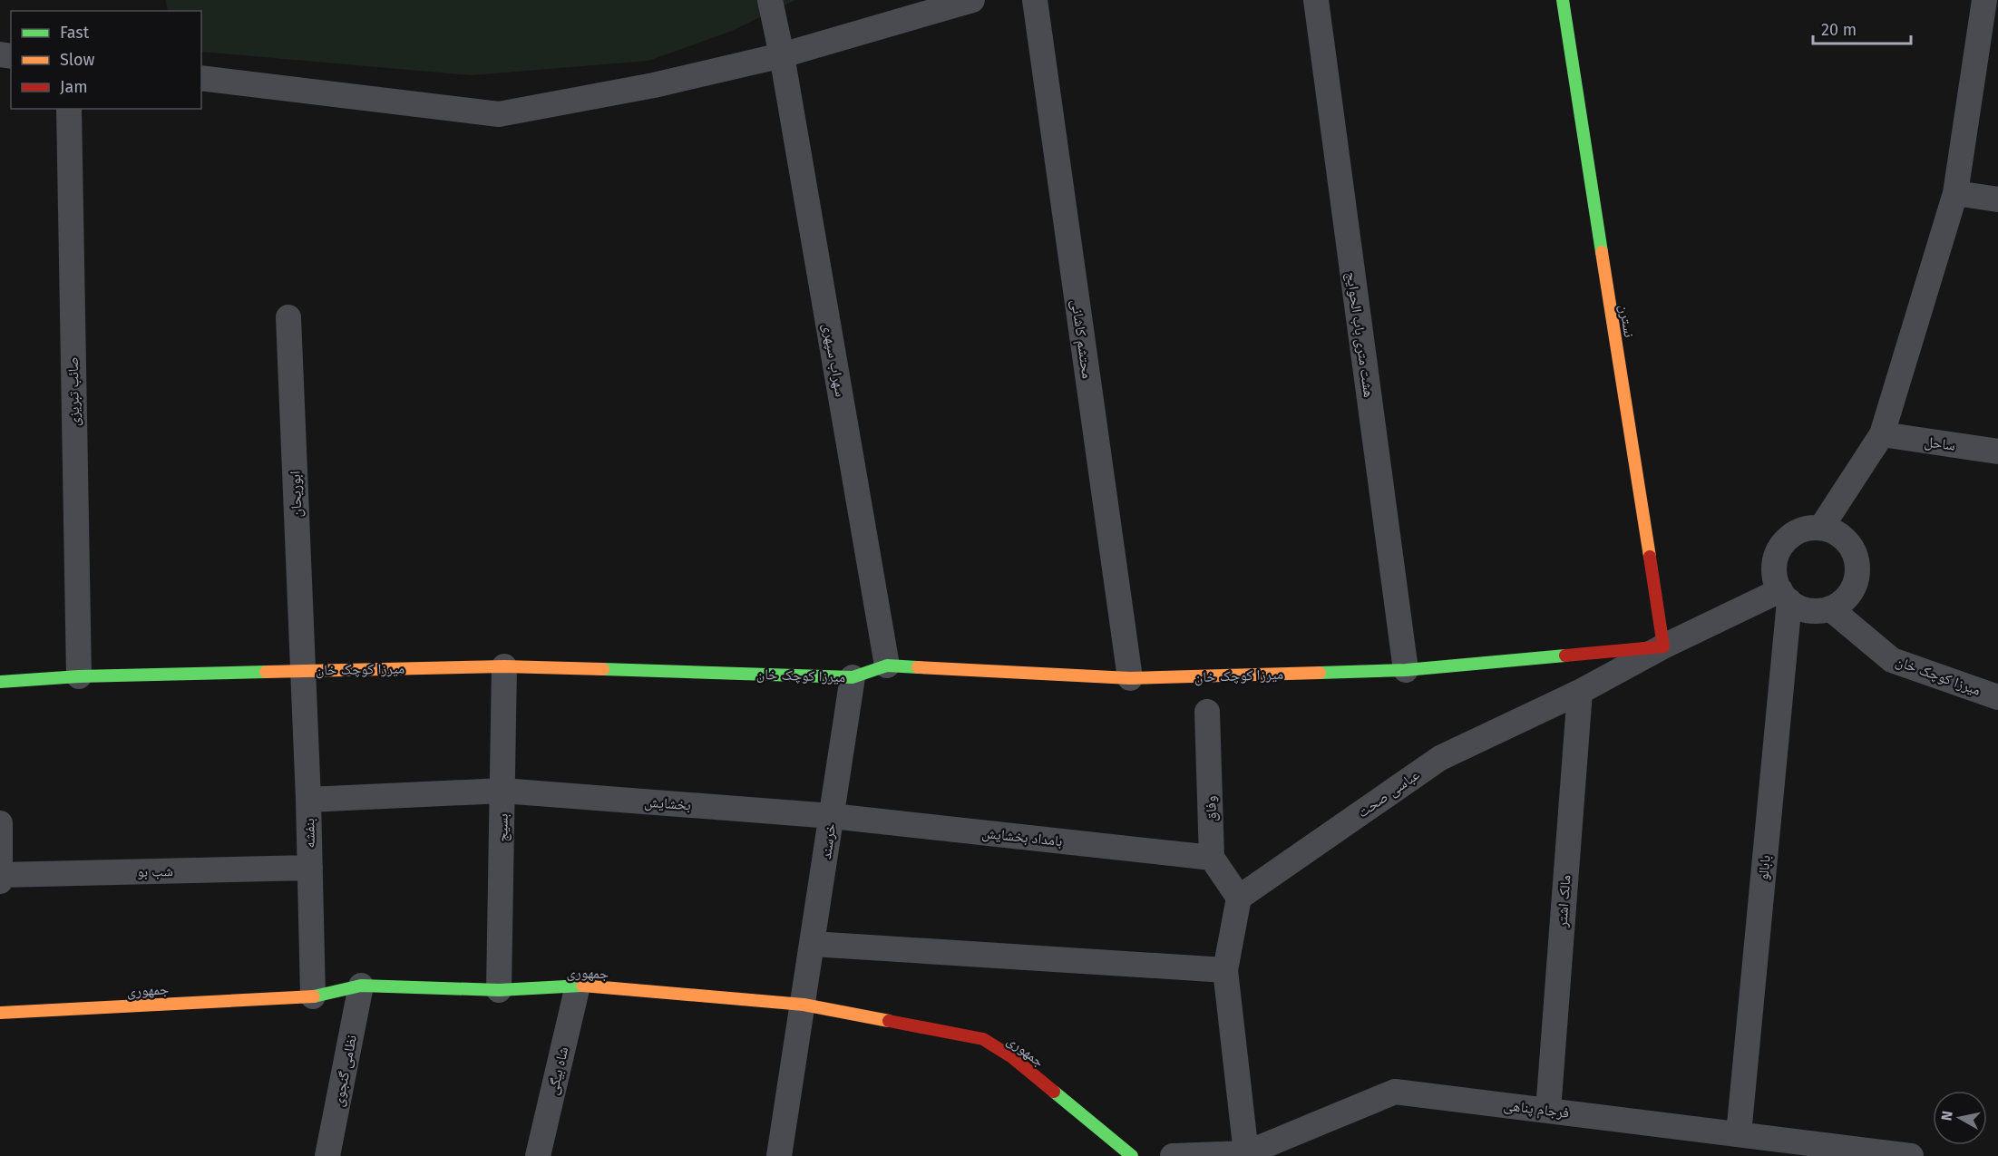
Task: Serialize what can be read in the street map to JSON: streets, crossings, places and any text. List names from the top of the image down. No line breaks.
{"streets":{"street":["نسترن","هشت متری باب الحوایج","محتشم کاشانی","سهراب سپهری","صائب تبریزی","ساحل","ابوریحان","میرزا کوچک خان","عباسی صحت","بخشایش","وفاق","بسیج","بنفشه","بامداد بخشایش","خرسند","بابالو","شب بو","مالک اشتر","جمهوری","نظامی گنجوی","شاه بیگی","فرجام پناهی"]},"crossings":[["نسترن","میرزا کوچک خان"],["نسترن","عباسی صحت"],["هشت متری باب الحوایج","میرزا کوچک خان"],["محتشم کاشانی","میرزا کوچک خان"],["سهراب سپهری","میرزا کوچک خان"],["صائب تبریزی","میرزا کوچک خان"],["ابوریحان","میرزا کوچک خان"],["ابوریحان","بنفشه"],["میرزا کوچک خان","عباسی صحت"],["میرزا کوچک خان","بسیج"],["میرزا کوچک خان","بنفشه"],["میرزا کوچک خان","خرسند"],["میرزا کوچک خان","بابالو"],["عباسی صحت","بابالو"],["عباسی صحت","مالک اشتر"],["بخشایش","بسیج"],["بخشایش","بنفشه"],["بخشایش","بامداد بخشایش"],["بخشایش","خرسند"],["وفاق","بامداد بخشایش"],["بسیج","جمهوری"],["بنفشه","شب بو"],["بنفشه","جمهوری"],["بامداد بخشایش","خرسند"],["خرسند","جمهوری"],["بابالو","فرجام پناهی"],["مالک اشتر","فرجام پناهی"],["جمهوری","نظامی گنجوی"],["جمهوری","شاه بیگی"]],"legend":["Fast","Slow","Jam"],"scale_bar":"20 m","north":"left"}
